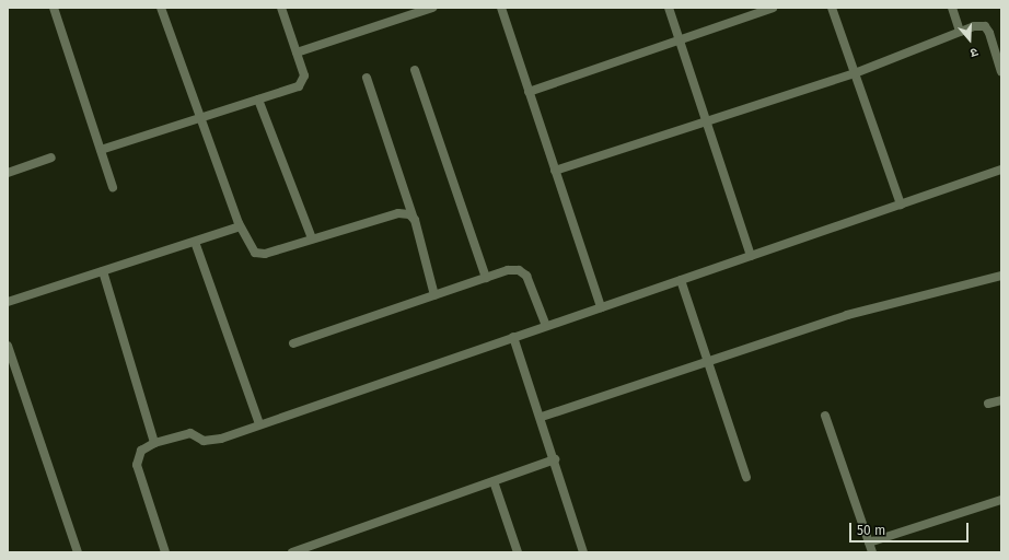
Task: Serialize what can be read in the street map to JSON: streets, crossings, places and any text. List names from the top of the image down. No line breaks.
{"scale_bar":"50 m","north":"bottom"}
